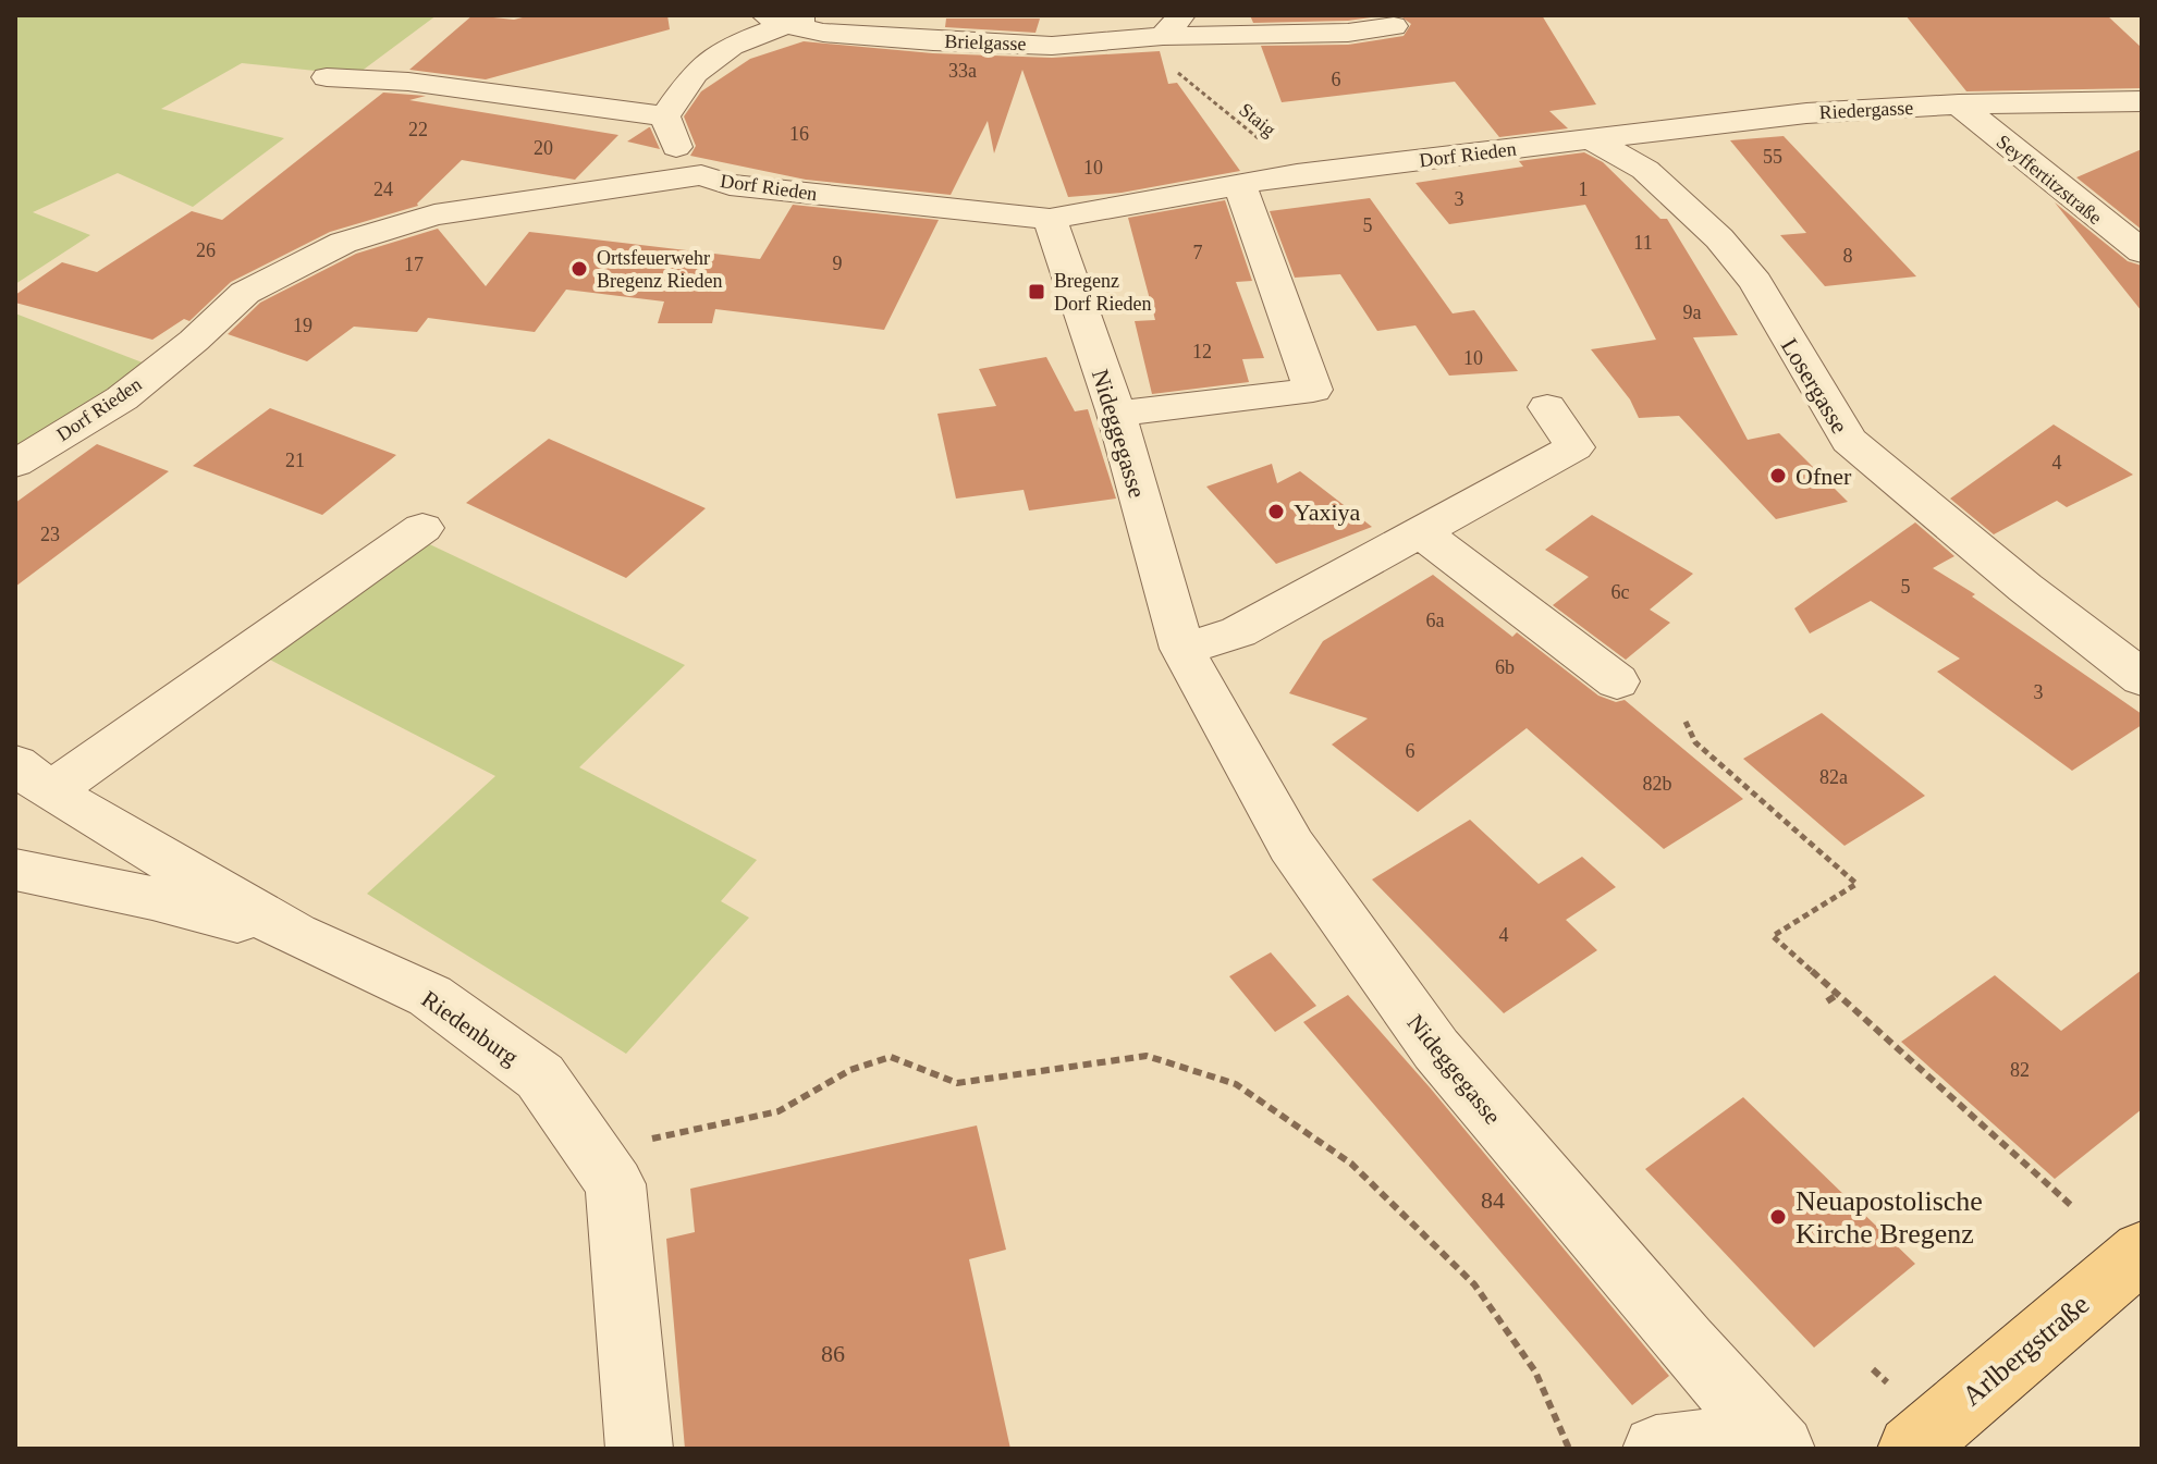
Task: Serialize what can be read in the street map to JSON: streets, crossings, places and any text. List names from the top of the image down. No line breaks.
{"streets":{"main road":["Arlbergstraße"],"street":["Brielgasse","Riedergasse","Dorf Rieden","Seyffertitzstraße","Losergasse","Nideggegasse","Riedenburg"],"path":["Staig"]},"crossings":[["Riedergasse","Dorf Rieden"],["Riedergasse","Seyffertitzstraße"],["Riedergasse","Losergasse"],["Staig","Dorf Rieden"],["Dorf Rieden","Losergasse"],["Dorf Rieden","Nideggegasse"]],"places":{"other":["Ortsfeuerwehr Bregenz Rieden","Ofner","Yaxiya","Neuapostolische Kirche Bregenz"],"transit":["Bregenz Dorf Rieden"]},"house_numbers":["33a","6","22","16","20","55","10","24","1","3","5","11","26","7","8","9","17","9a","19","12","10","21","4","23","5","6c","6a","6b","3","6","82a","82b","4","82","84","86"]}
